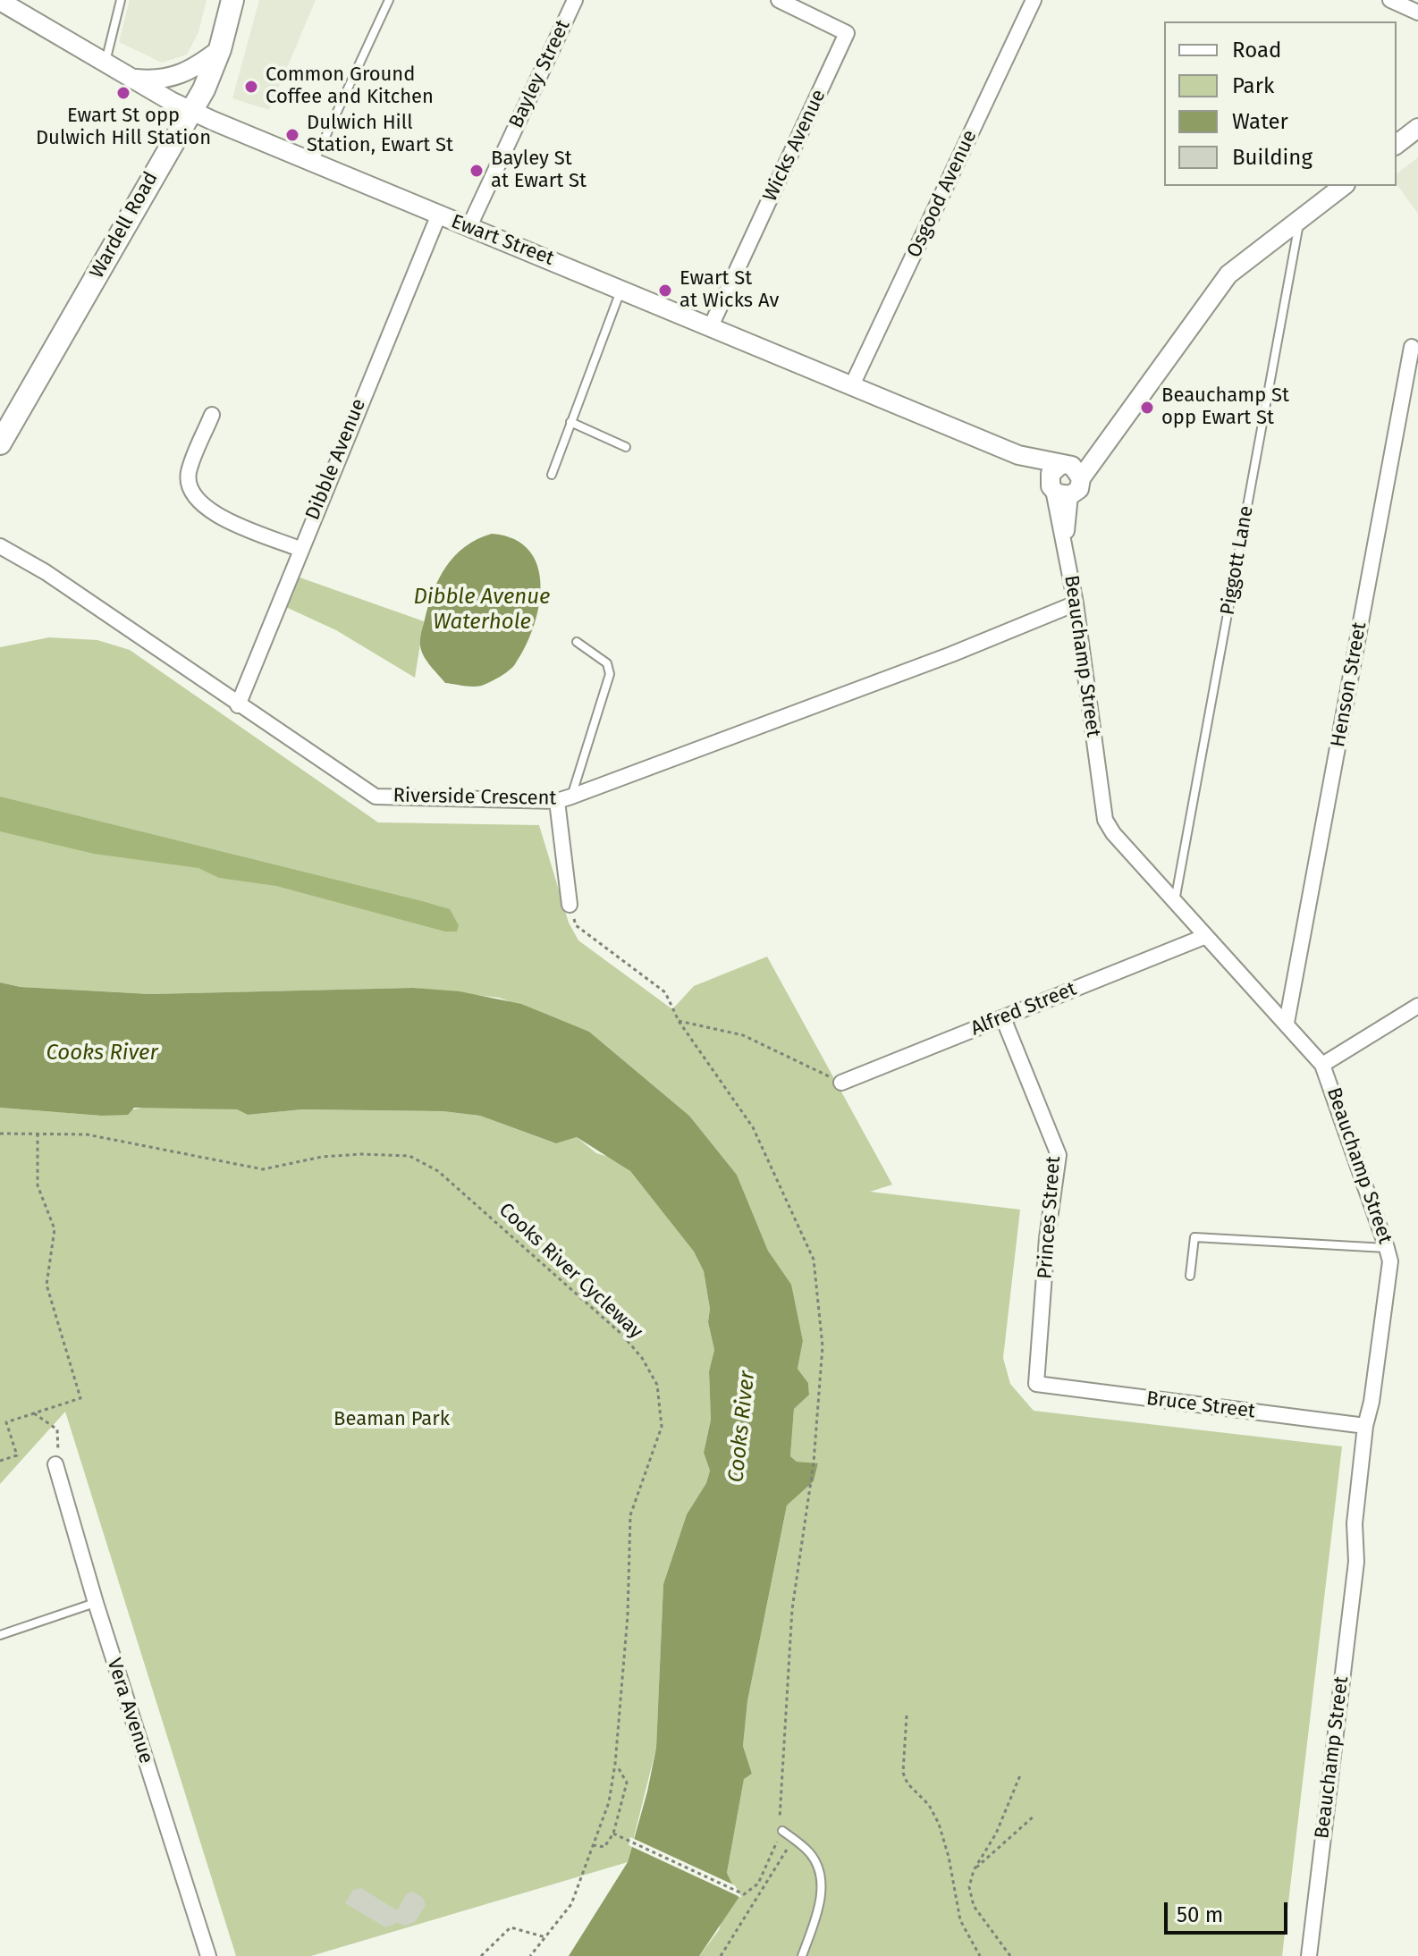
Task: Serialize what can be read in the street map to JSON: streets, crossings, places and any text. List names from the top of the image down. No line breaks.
{"streets":{"main road":["Wardell Road"],"street":["Bayley Street","Wicks Avenue","Osgood Avenue","Ewart Street","Dibble Avenue","Beauchamp Street","Henson Street","Riverside Crescent","Alfred Street","Princes Street","Bruce Street","Vera Avenue"],"lane":["Piggott Lane"],"path":["Cooks River Cycleway"]},"crossings":[["Bayley Street","Ewart Street"],["Wicks Avenue","Ewart Street"],["Osgood Avenue","Ewart Street"],["Wardell Road","Ewart Street"],["Ewart Street","Dibble Avenue"],["Ewart Street","Beauchamp Street"],["Dibble Avenue","Riverside Crescent"],["Piggott Lane","Beauchamp Street"],["Beauchamp Street","Henson Street"],["Beauchamp Street","Riverside Crescent"],["Beauchamp Street","Alfred Street"],["Beauchamp Street","Bruce Street"],["Alfred Street","Princes Street"],["Princes Street","Bruce Street"]],"water":["Dibble Avenue Waterhole","Cooks River"],"parks":["Beaman Park"],"places":["Common Ground Coffee and Kitchen","Ewart St opp Dulwich Hill Station","Dulwich Hill Station, Ewart St","Bayley St at Ewart St","Ewart St at Wicks Av","Beauchamp St opp Ewart St"],"legend":["Road","Park","Water","Building"],"scale_bar":"50 m"}
